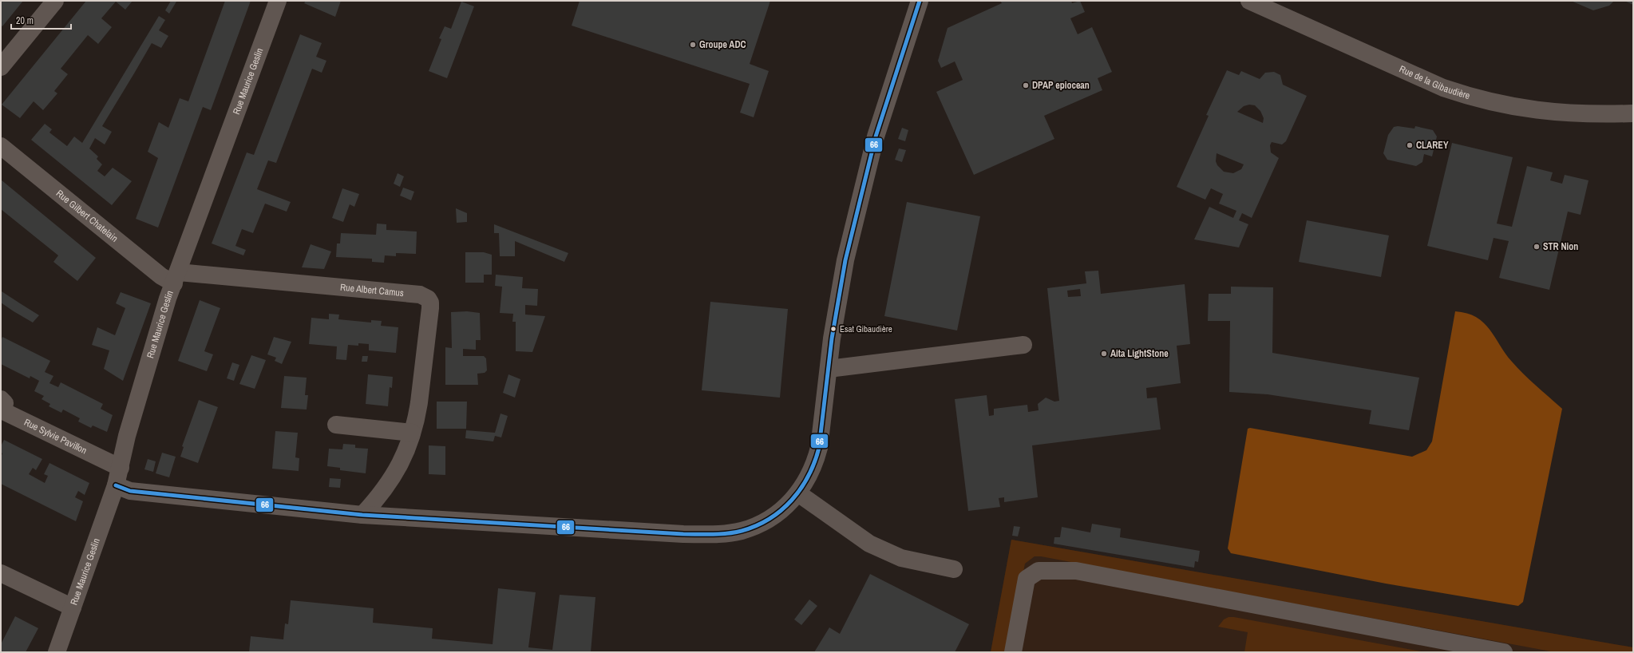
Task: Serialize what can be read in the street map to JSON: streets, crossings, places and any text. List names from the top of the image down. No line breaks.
{"streets":{"street":["Rue Maurice Geslin","Rue de la Gibaudière","Rue Gilbert Chatelain","Rue Albert Camus","Rue Sylvie Pavillon"]},"crossings":[["Rue Maurice Geslin","Rue Gilbert Chatelain"],["Rue Maurice Geslin","Rue Albert Camus"],["Rue Maurice Geslin","Rue Sylvie Pavillon"],["Rue Gilbert Chatelain","Rue Albert Camus"]],"places":["Groupe ADC","DPAP epiocean","CLAREY","STR Nion","Esat Gibaudière","Aita LightStone"],"lines":["transit line 66"],"scale_bar":"20 m"}
